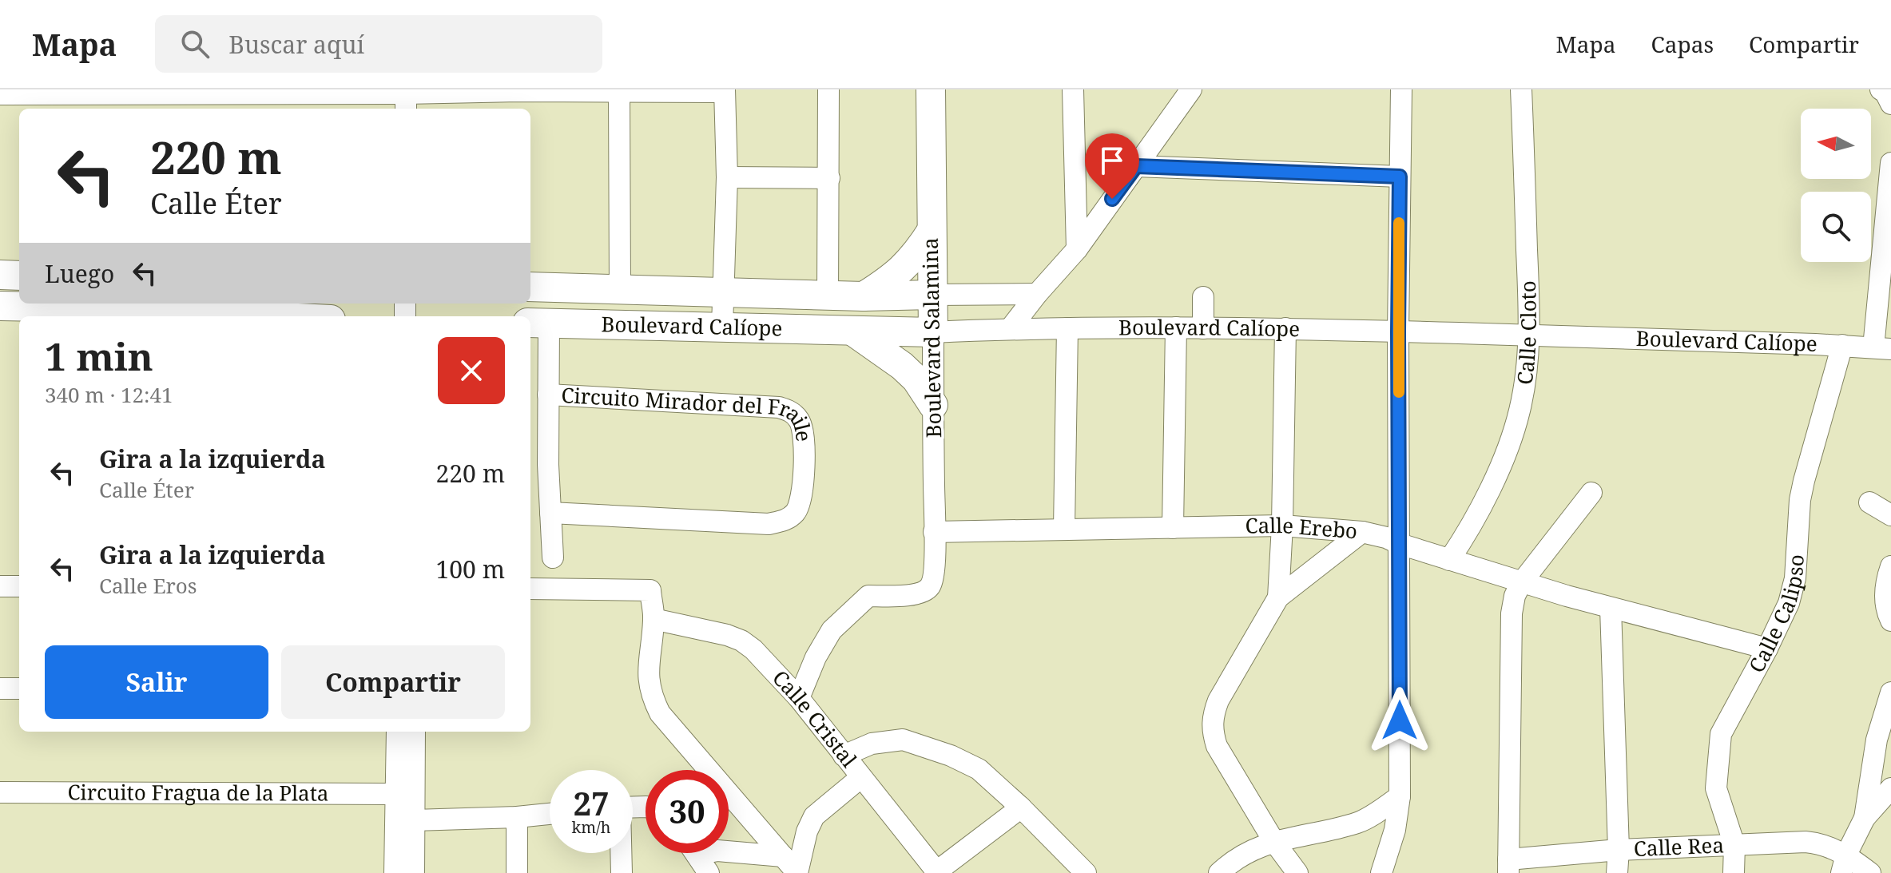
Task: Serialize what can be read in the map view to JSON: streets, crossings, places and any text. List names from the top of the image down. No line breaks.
{"streets":{"street":["Boulevard Calíope","Calle Cloto","Boulevard Salamina","Circuito Mirador del Fraile","Calle Erebo","Calle Calipso","Calle Cristal","Circuito Fragua de la Plata","Calle Rea"]},"crossings":[["Boulevard Calíope","Calle Cloto"],["Boulevard Calíope","Boulevard Salamina"],["Boulevard Calíope","Calle Calipso"],["Calle Cloto","Calle Erebo"],["Boulevard Salamina","Calle Erebo"],["Boulevard Salamina","Calle Cristal"],["Calle Erebo","Calle Calipso"],["Calle Calipso","Calle Rea"]],"north":"left","page":{"header":"Mapa","search":"Buscar aquí","nav":["Mapa","Capas","Compartir"],"turn":["220 m","Calle Éter"],"then":"Luego","heading":["1 min","340 m · 12:41"],"list":[{"name":"Gira a la izquierda","note":"Calle Éter","value":"220 m"},{"name":"Gira a la izquierda","note":"Calle Eros","value":"100 m"}],"buttons":["Salir","Compartir"],"speed":"27 km/h","limit":"30"}}
